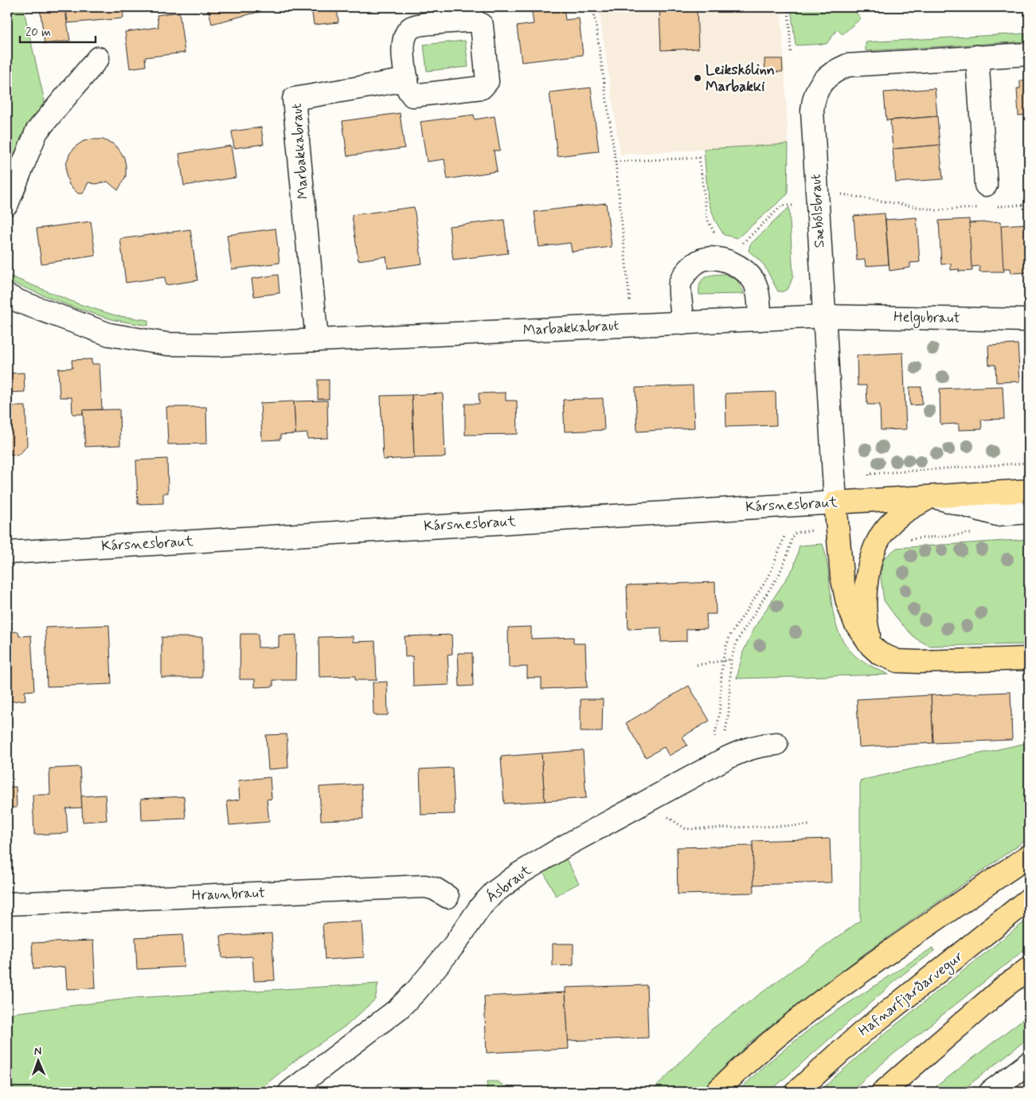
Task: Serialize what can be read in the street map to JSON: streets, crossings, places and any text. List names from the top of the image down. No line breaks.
{"streets":{"main road":["Kársnesbraut","Hafnarfjarðarvegur"],"street":["Marbakkabraut","Sæbólsbraut","Helgubraut","Ásbraut","Hraunbraut"]},"crossings":[["Marbakkabraut","Sæbólsbraut"],["Marbakkabraut","Helgubraut"],["Sæbólsbraut","Helgubraut"],["Sæbólsbraut","Kársnesbraut"]],"places":["Leikskólinn Marbakki"],"scale_bar":"20 m","north":"top"}
